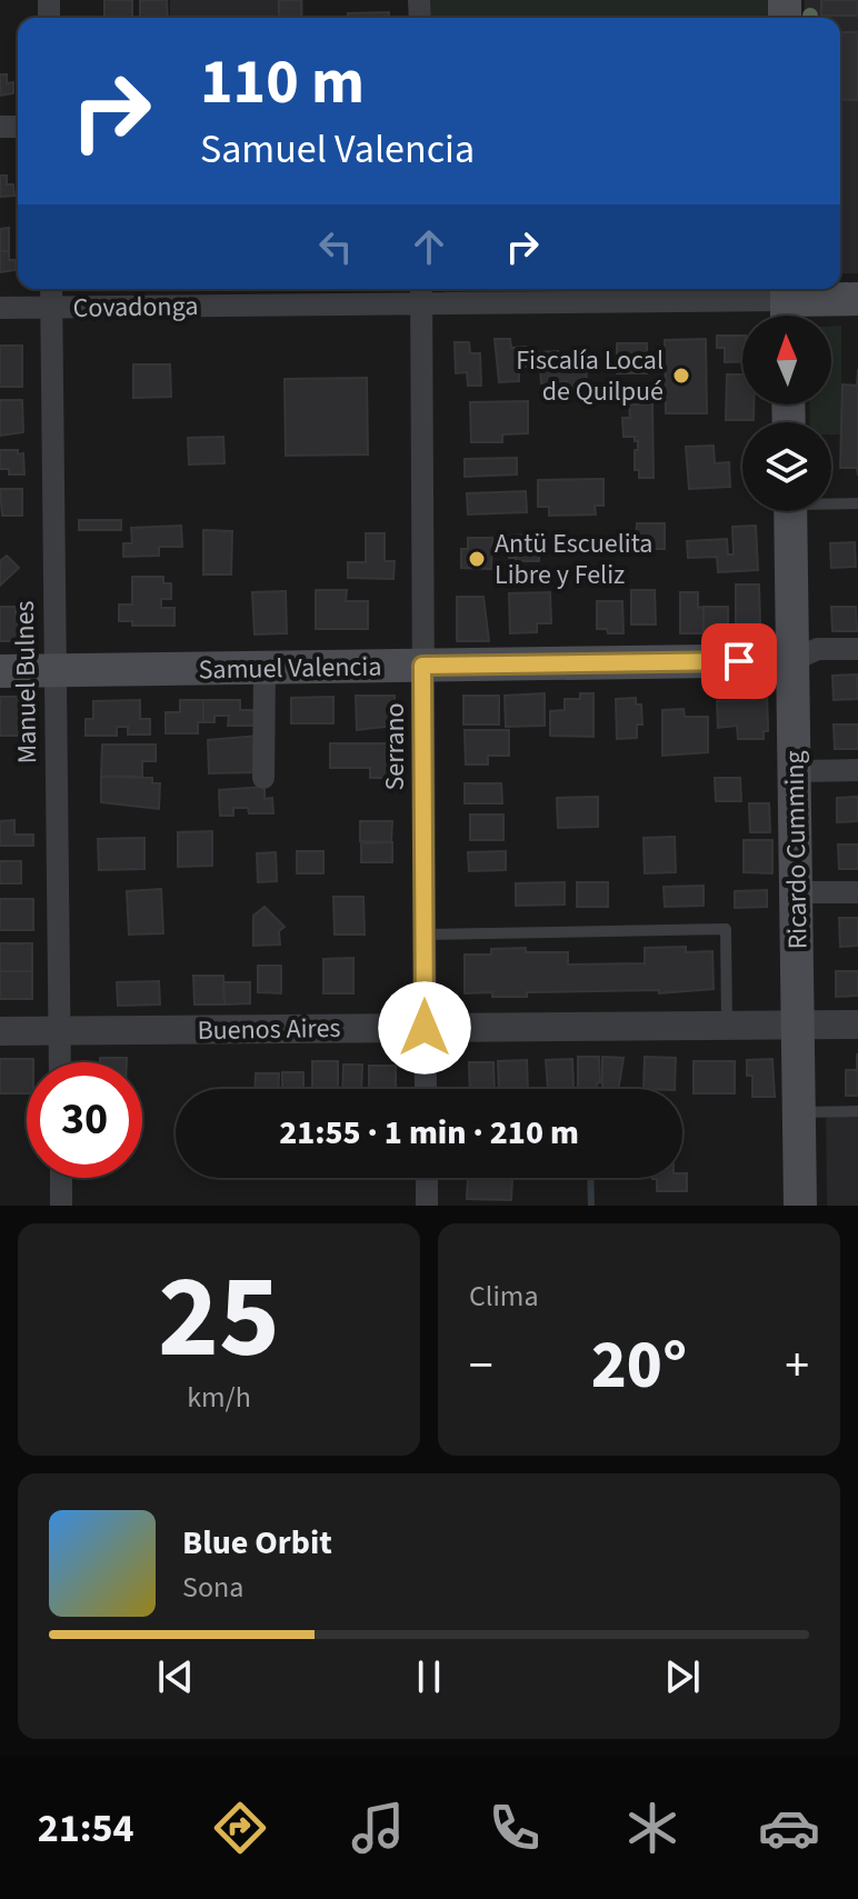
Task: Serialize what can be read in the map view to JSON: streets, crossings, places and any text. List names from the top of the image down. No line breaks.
{"streets":{"main road":["Covadonga","Samuel Valencia","Ricardo Cumming"],"street":["Manuel Bulnes","Serrano","Buenos Aires"]},"crossings":[["Covadonga","Manuel Bulnes"],["Covadonga","Serrano"],["Samuel Valencia","Manuel Bulnes"],["Samuel Valencia","Serrano"],["Samuel Valencia","Ricardo Cumming"],["Manuel Bulnes","Buenos Aires"],["Serrano","Buenos Aires"],["Ricardo Cumming","Buenos Aires"]],"places":["Fiscalía Local de Quilpué","Antü Escuelita Libre y Feliz"],"north":"top","page":{"turn":["110 m","Samuel Valencia"],"limit":"30","trip":"21:55 · 1 min · 210 m","tile":[["25","km/h"],"Clima"],"heat":["−","20°","+"],"song":["Blue Orbit","Sona"],"tabs":"21:54"}}
